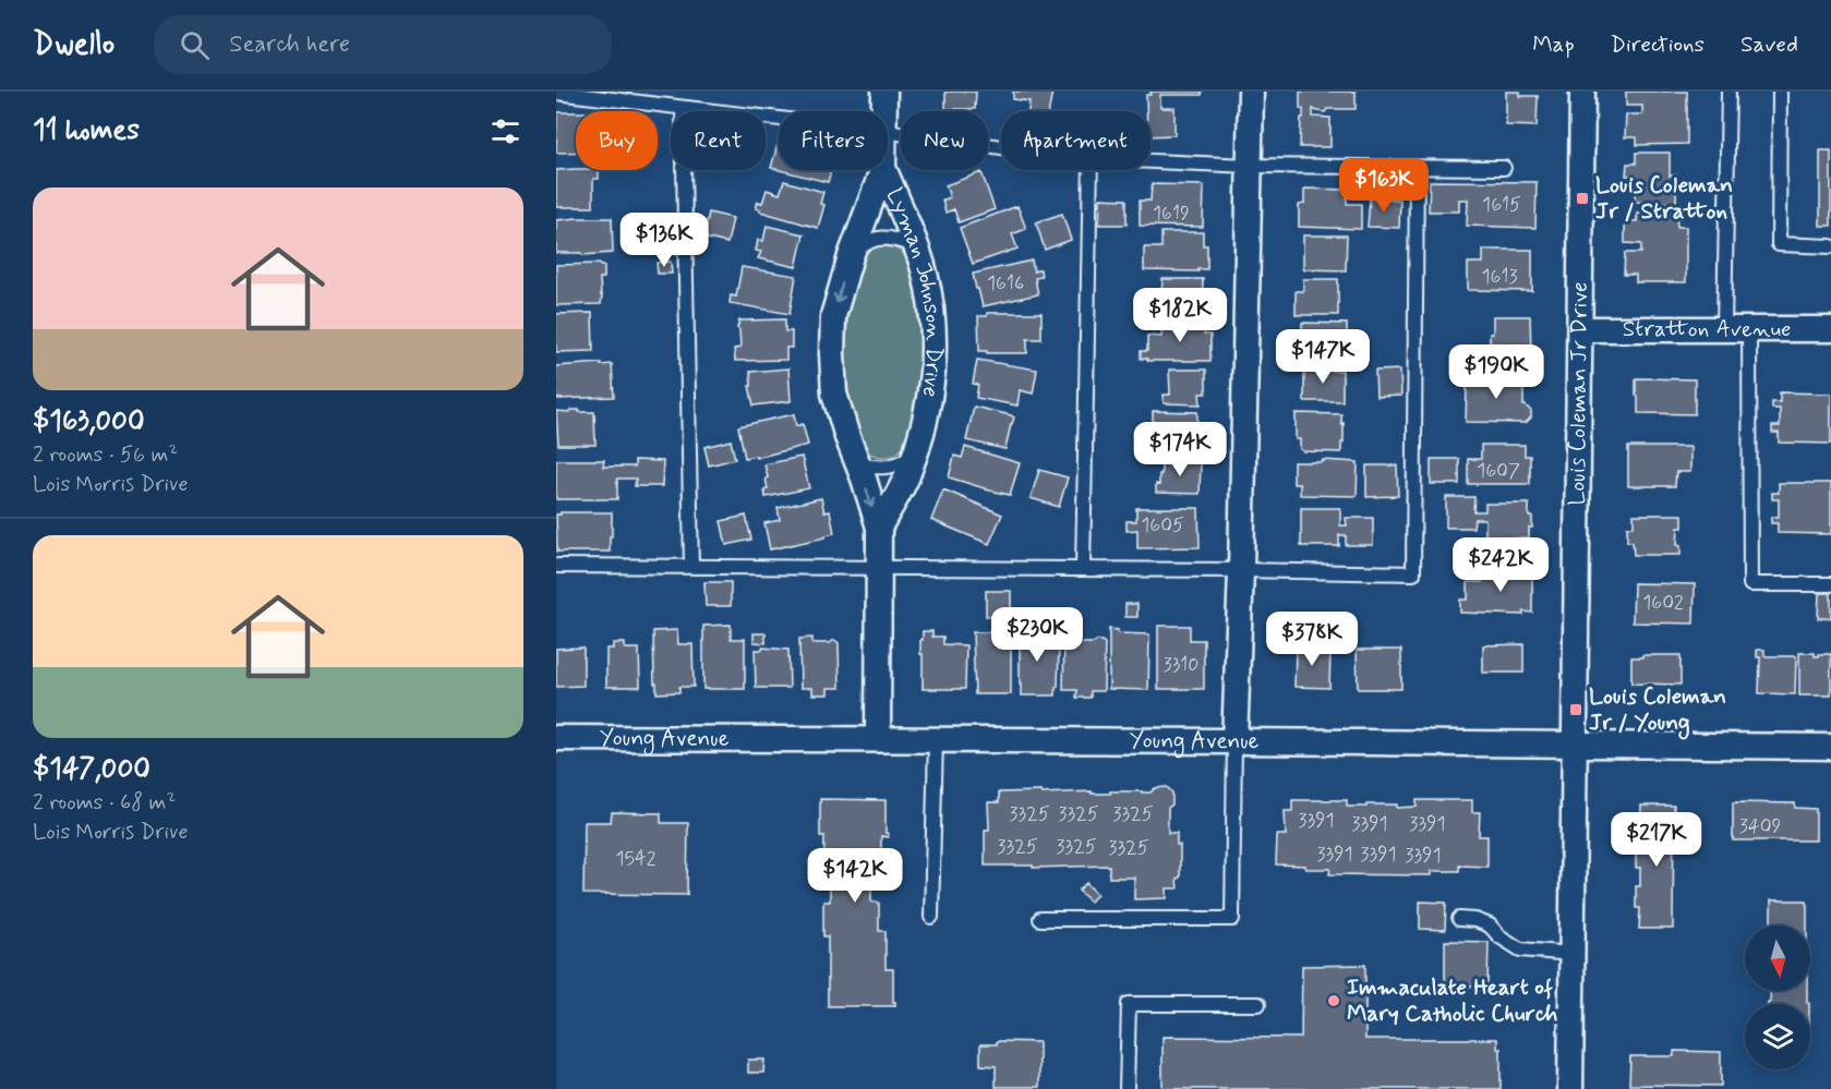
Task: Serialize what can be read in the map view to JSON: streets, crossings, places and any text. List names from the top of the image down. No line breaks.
{"streets":{"street":["Lyman Johnson Drive","Stratton Avenue","Louis Coleman Jr Drive","Young Avenue"]},"crossings":[["Lyman Johnson Drive","Young Avenue"],["Stratton Avenue","Louis Coleman Jr Drive"],["Louis Coleman Jr Drive","Young Avenue"]],"places":{"transit":["Louis Coleman Jr / Stratton","Louis Coleman Jr / Young"],"other":["Immaculate Heart of Mary Catholic Church"]},"house_numbers":["1615","1619","1613","1616","1607","1605","1602","3310","3325","3325","3325","3391","3391","3391","3409","3325","3325","3325","3391","3391","3391","1542"],"north":"bottom","page":{"header":"Dwello","search":"Search here","nav":["Map","Directions","Saved"],"heading":"11 homes","chip":["Buy","Rent","Filters","New","Apartment"],"price":["$163K","$136K","$182K","$147K","$190K","$174K","$242K","$230K","$378K","$217K","$142K"],"list":[{"name":"$163,000","note":"2 rooms · 56 m² · Lois Morris Drive"},{"name":"$147,000","note":"2 rooms · 68 m² · Lois Morris Drive"}]}}
